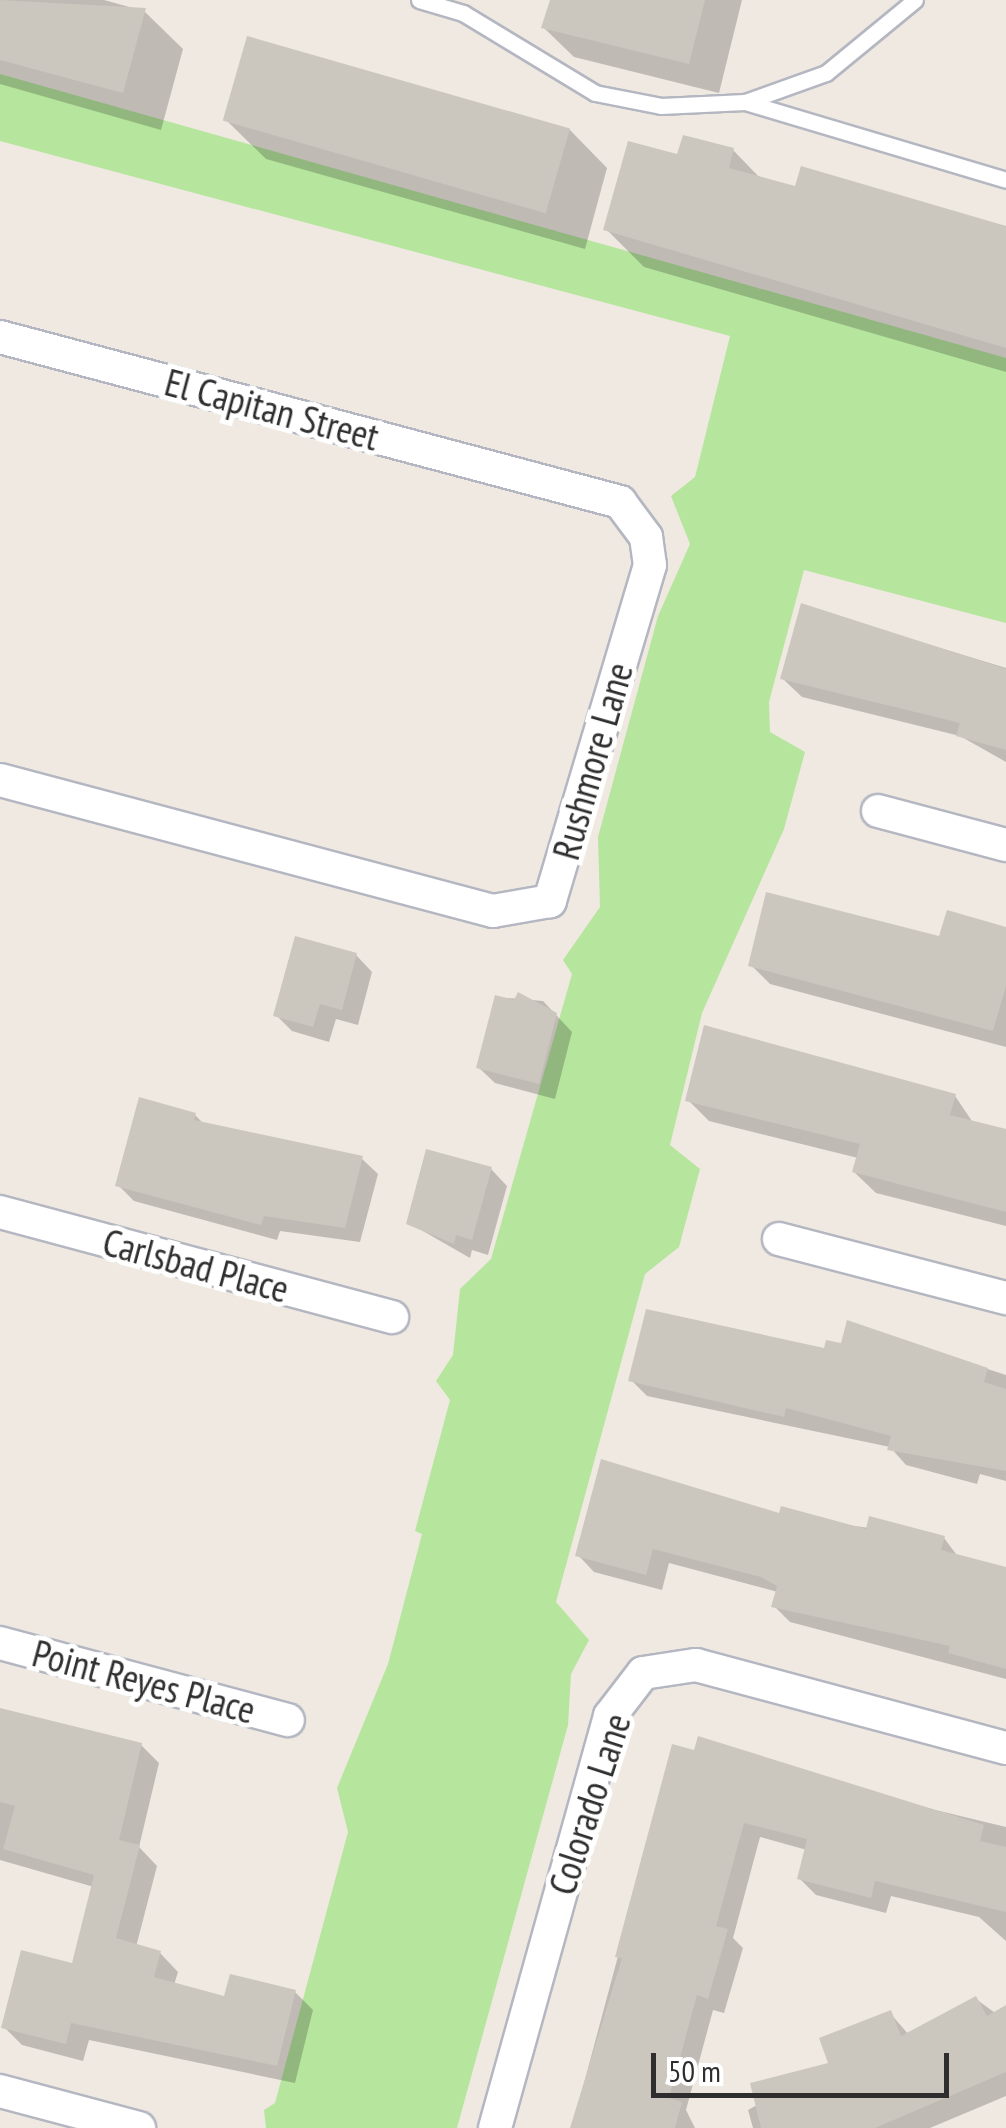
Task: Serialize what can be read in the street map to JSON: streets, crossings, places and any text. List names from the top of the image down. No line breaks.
{"streets":{"street":["El Capitan Street","Rushmore Lane","Carlsbad Place","Point Reyes Place","Colorado Lane"]},"crossings":[["El Capitan Street","Rushmore Lane"]],"scale_bar":"50 m"}
